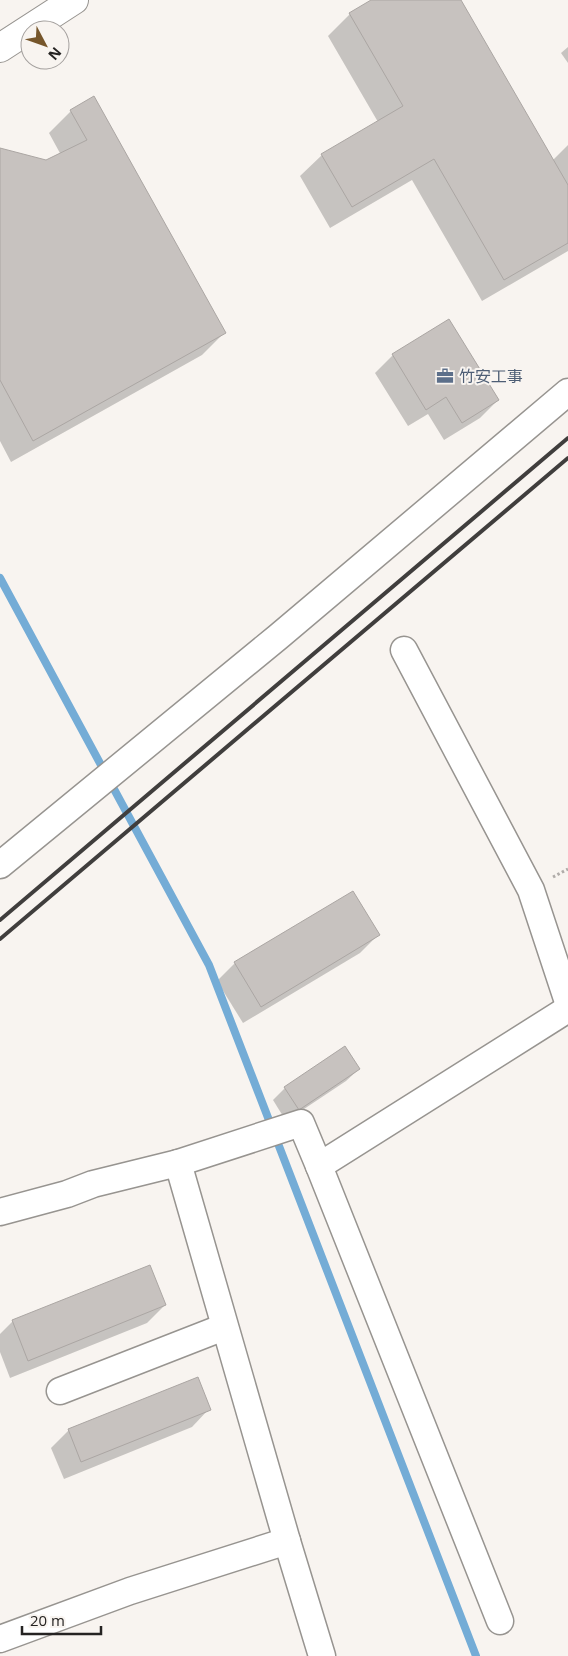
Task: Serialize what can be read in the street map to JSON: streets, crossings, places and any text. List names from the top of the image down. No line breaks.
{"places":{"office":["竹安工事"]},"scale_bar":"20 m","north":"bottom right"}
